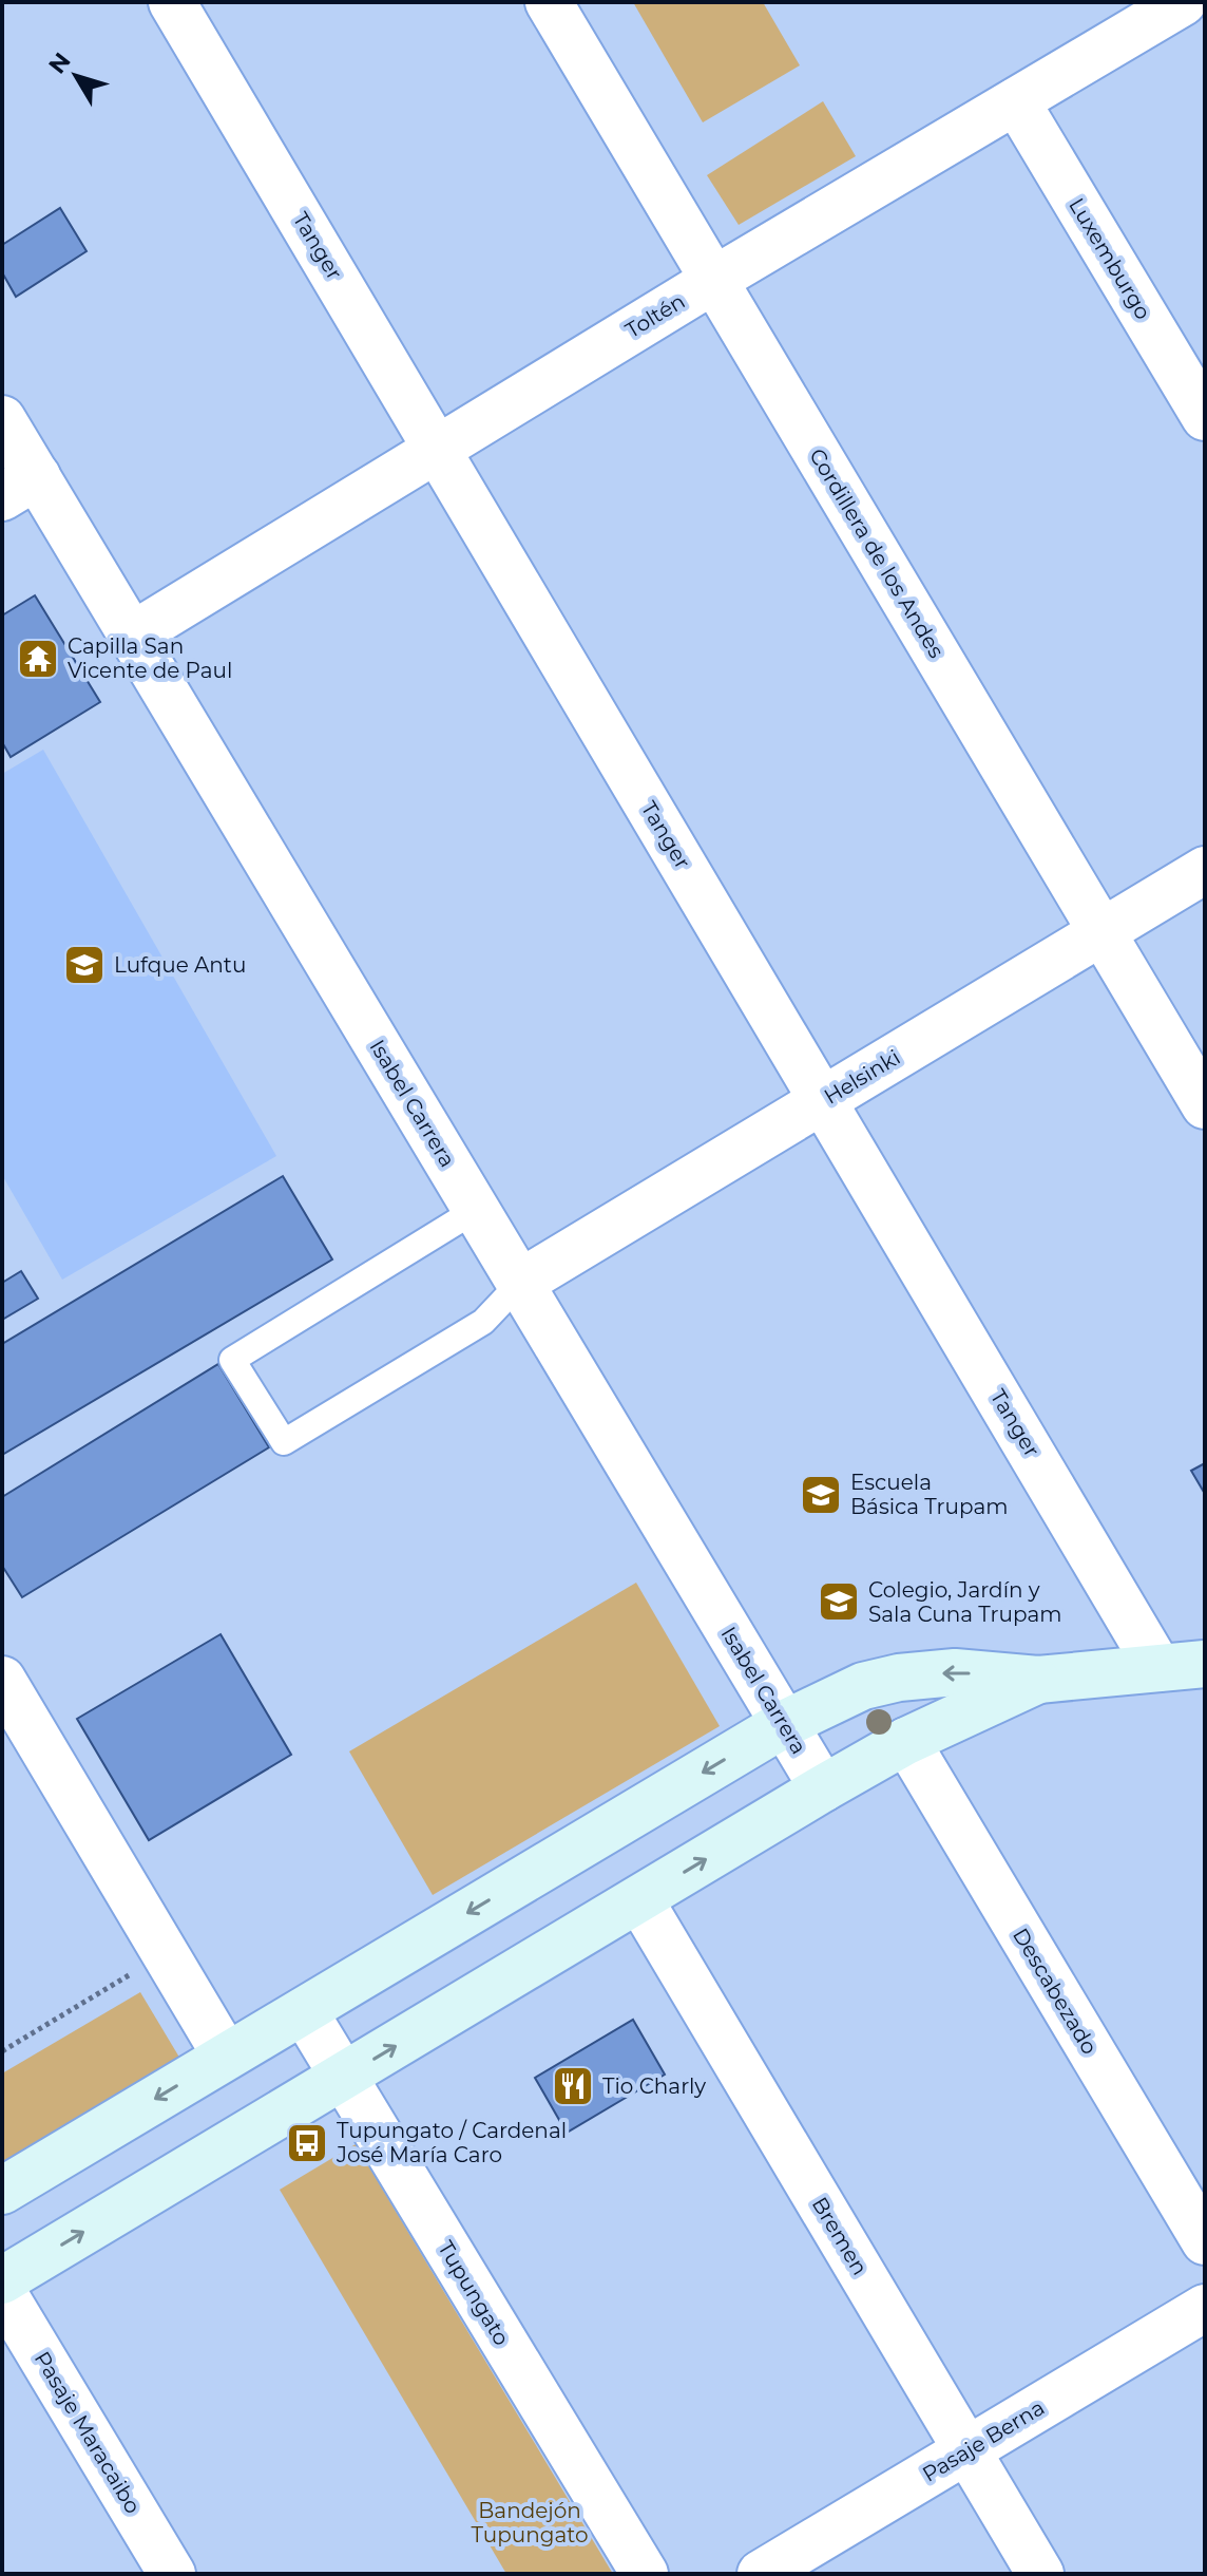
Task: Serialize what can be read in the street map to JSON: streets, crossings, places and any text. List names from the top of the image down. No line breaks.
{"streets":{"street":["Tanger","Luxemburgo","Toltén","Cordillera de los Andes","Helsinki","Isabel Carrera","Descabezado","Bremen","Tupungato","Pasaje Maracaibo","Pasaje Berna"]},"crossings":[["Tanger","Toltén"],["Tanger","Helsinki"],["Luxemburgo","Toltén"],["Toltén","Cordillera de los Andes"],["Toltén","Isabel Carrera"],["Cordillera de los Andes","Helsinki"],["Helsinki","Isabel Carrera"],["Bremen","Pasaje Berna"]],"parks":["Bandejón Tupungato"],"places":{"temple":["Capilla San Vicente de Paul"],"school or university":["Lufque Antu","Escuela Básica Trupam","Colegio, Jardín y Sala Cuna Trupam"],"restaurant":["Tio Charly"],"bus stop":["Tupungato / Cardenal José María Caro"]},"north":"top left"}
